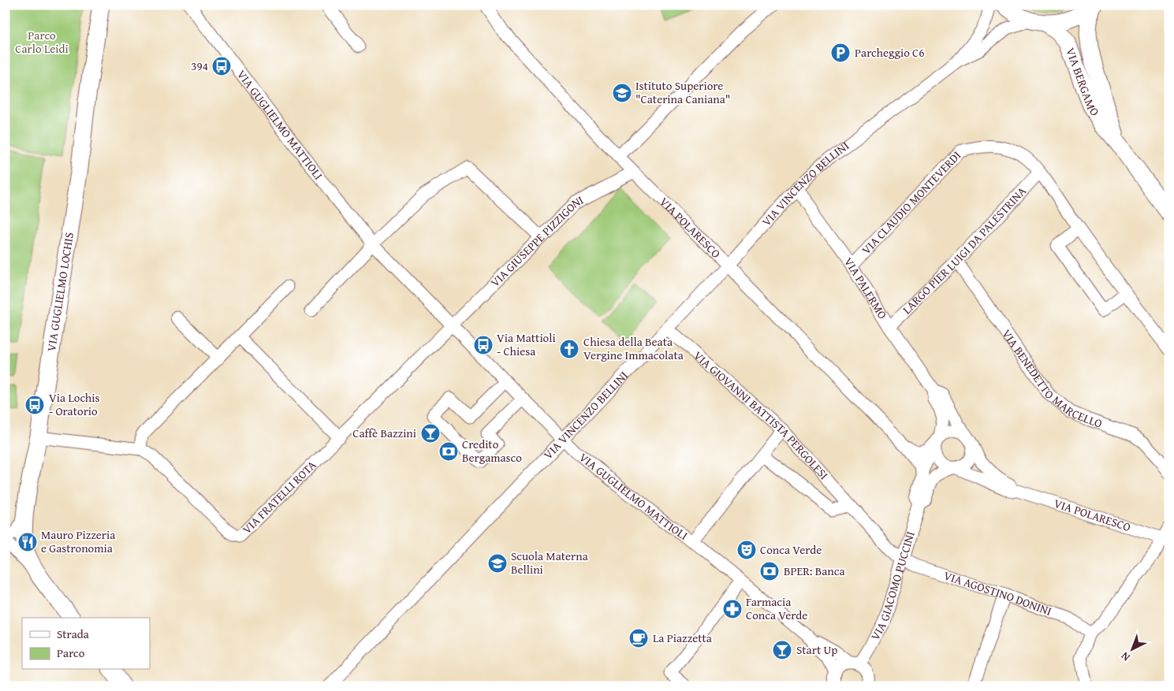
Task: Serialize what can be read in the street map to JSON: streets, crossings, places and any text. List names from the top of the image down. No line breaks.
{"streets":{"street":["VIA BERGAMO","VIA GUGLIELMO MATTIOLI","VIA VINCENZO BELLINI","VIA CLAUDIO MONTEVERDI","VIA POLARESCO","VIA GIUSEPPE PIZZIGONI","LARGO PIER LUIGI DA PALESTRINA","VIA PALERMO","VIA GUGLIELMO LOCHIS","VIA BENEDETTO MARCELLO","VIA GIOVANNI BATTISTA PERGOLESI","VIA FRATELLI ROTA","VIA GIACOMO PUCCINI","VIA AGOSTINO DONINI"]},"crossings":[["VIA BERGAMO","VIA VINCENZO BELLINI"],["VIA GUGLIELMO MATTIOLI","VIA VINCENZO BELLINI"],["VIA GUGLIELMO MATTIOLI","VIA GIUSEPPE PIZZIGONI"],["VIA GUGLIELMO MATTIOLI","VIA FRATELLI ROTA"],["VIA GUGLIELMO MATTIOLI","VIA GIACOMO PUCCINI"],["VIA VINCENZO BELLINI","VIA POLARESCO"],["VIA VINCENZO BELLINI","VIA PALERMO"],["VIA VINCENZO BELLINI","VIA GIOVANNI BATTISTA PERGOLESI"],["VIA CLAUDIO MONTEVERDI","LARGO PIER LUIGI DA PALESTRINA"],["VIA CLAUDIO MONTEVERDI","VIA PALERMO"],["VIA POLARESCO","VIA GIUSEPPE PIZZIGONI"],["VIA POLARESCO","VIA PALERMO"],["VIA POLARESCO","VIA GIACOMO PUCCINI"],["VIA GIUSEPPE PIZZIGONI","VIA FRATELLI ROTA"],["LARGO PIER LUIGI DA PALESTRINA","VIA PALERMO"],["LARGO PIER LUIGI DA PALESTRINA","VIA BENEDETTO MARCELLO"],["VIA PALERMO","VIA GIACOMO PUCCINI"],["VIA GUGLIELMO LOCHIS","VIA FRATELLI ROTA"],["VIA GIOVANNI BATTISTA PERGOLESI","VIA GIACOMO PUCCINI"],["VIA GIOVANNI BATTISTA PERGOLESI","VIA AGOSTINO DONINI"],["VIA GIACOMO PUCCINI","VIA AGOSTINO DONINI"]],"parks":["Parco Carlo Leidi"],"places":{"parking":["Parcheggio C6"],"bus stop":["394","Via Mattioli - Chiesa","Via Lochis - Oratorio"],"school or university":["Istituto Superiore \"Caterina Caniana\"","Scuola Materna Bellini"],"church":["Chiesa della Beata Vergine Immacolata"],"bar":["Caffè Bazzini","Start Up"],"bank":["Credito Bergamasco","BPER: Banca"],"restaurant":["Mauro Pizzeria e Gastronomia"],"theatre":["Conca Verde"],"pharmacy":["Farmacia Conca Verde"],"cafe":["La Piazzetta"]},"legend":["Strada","Parco"],"north":"bottom left"}
